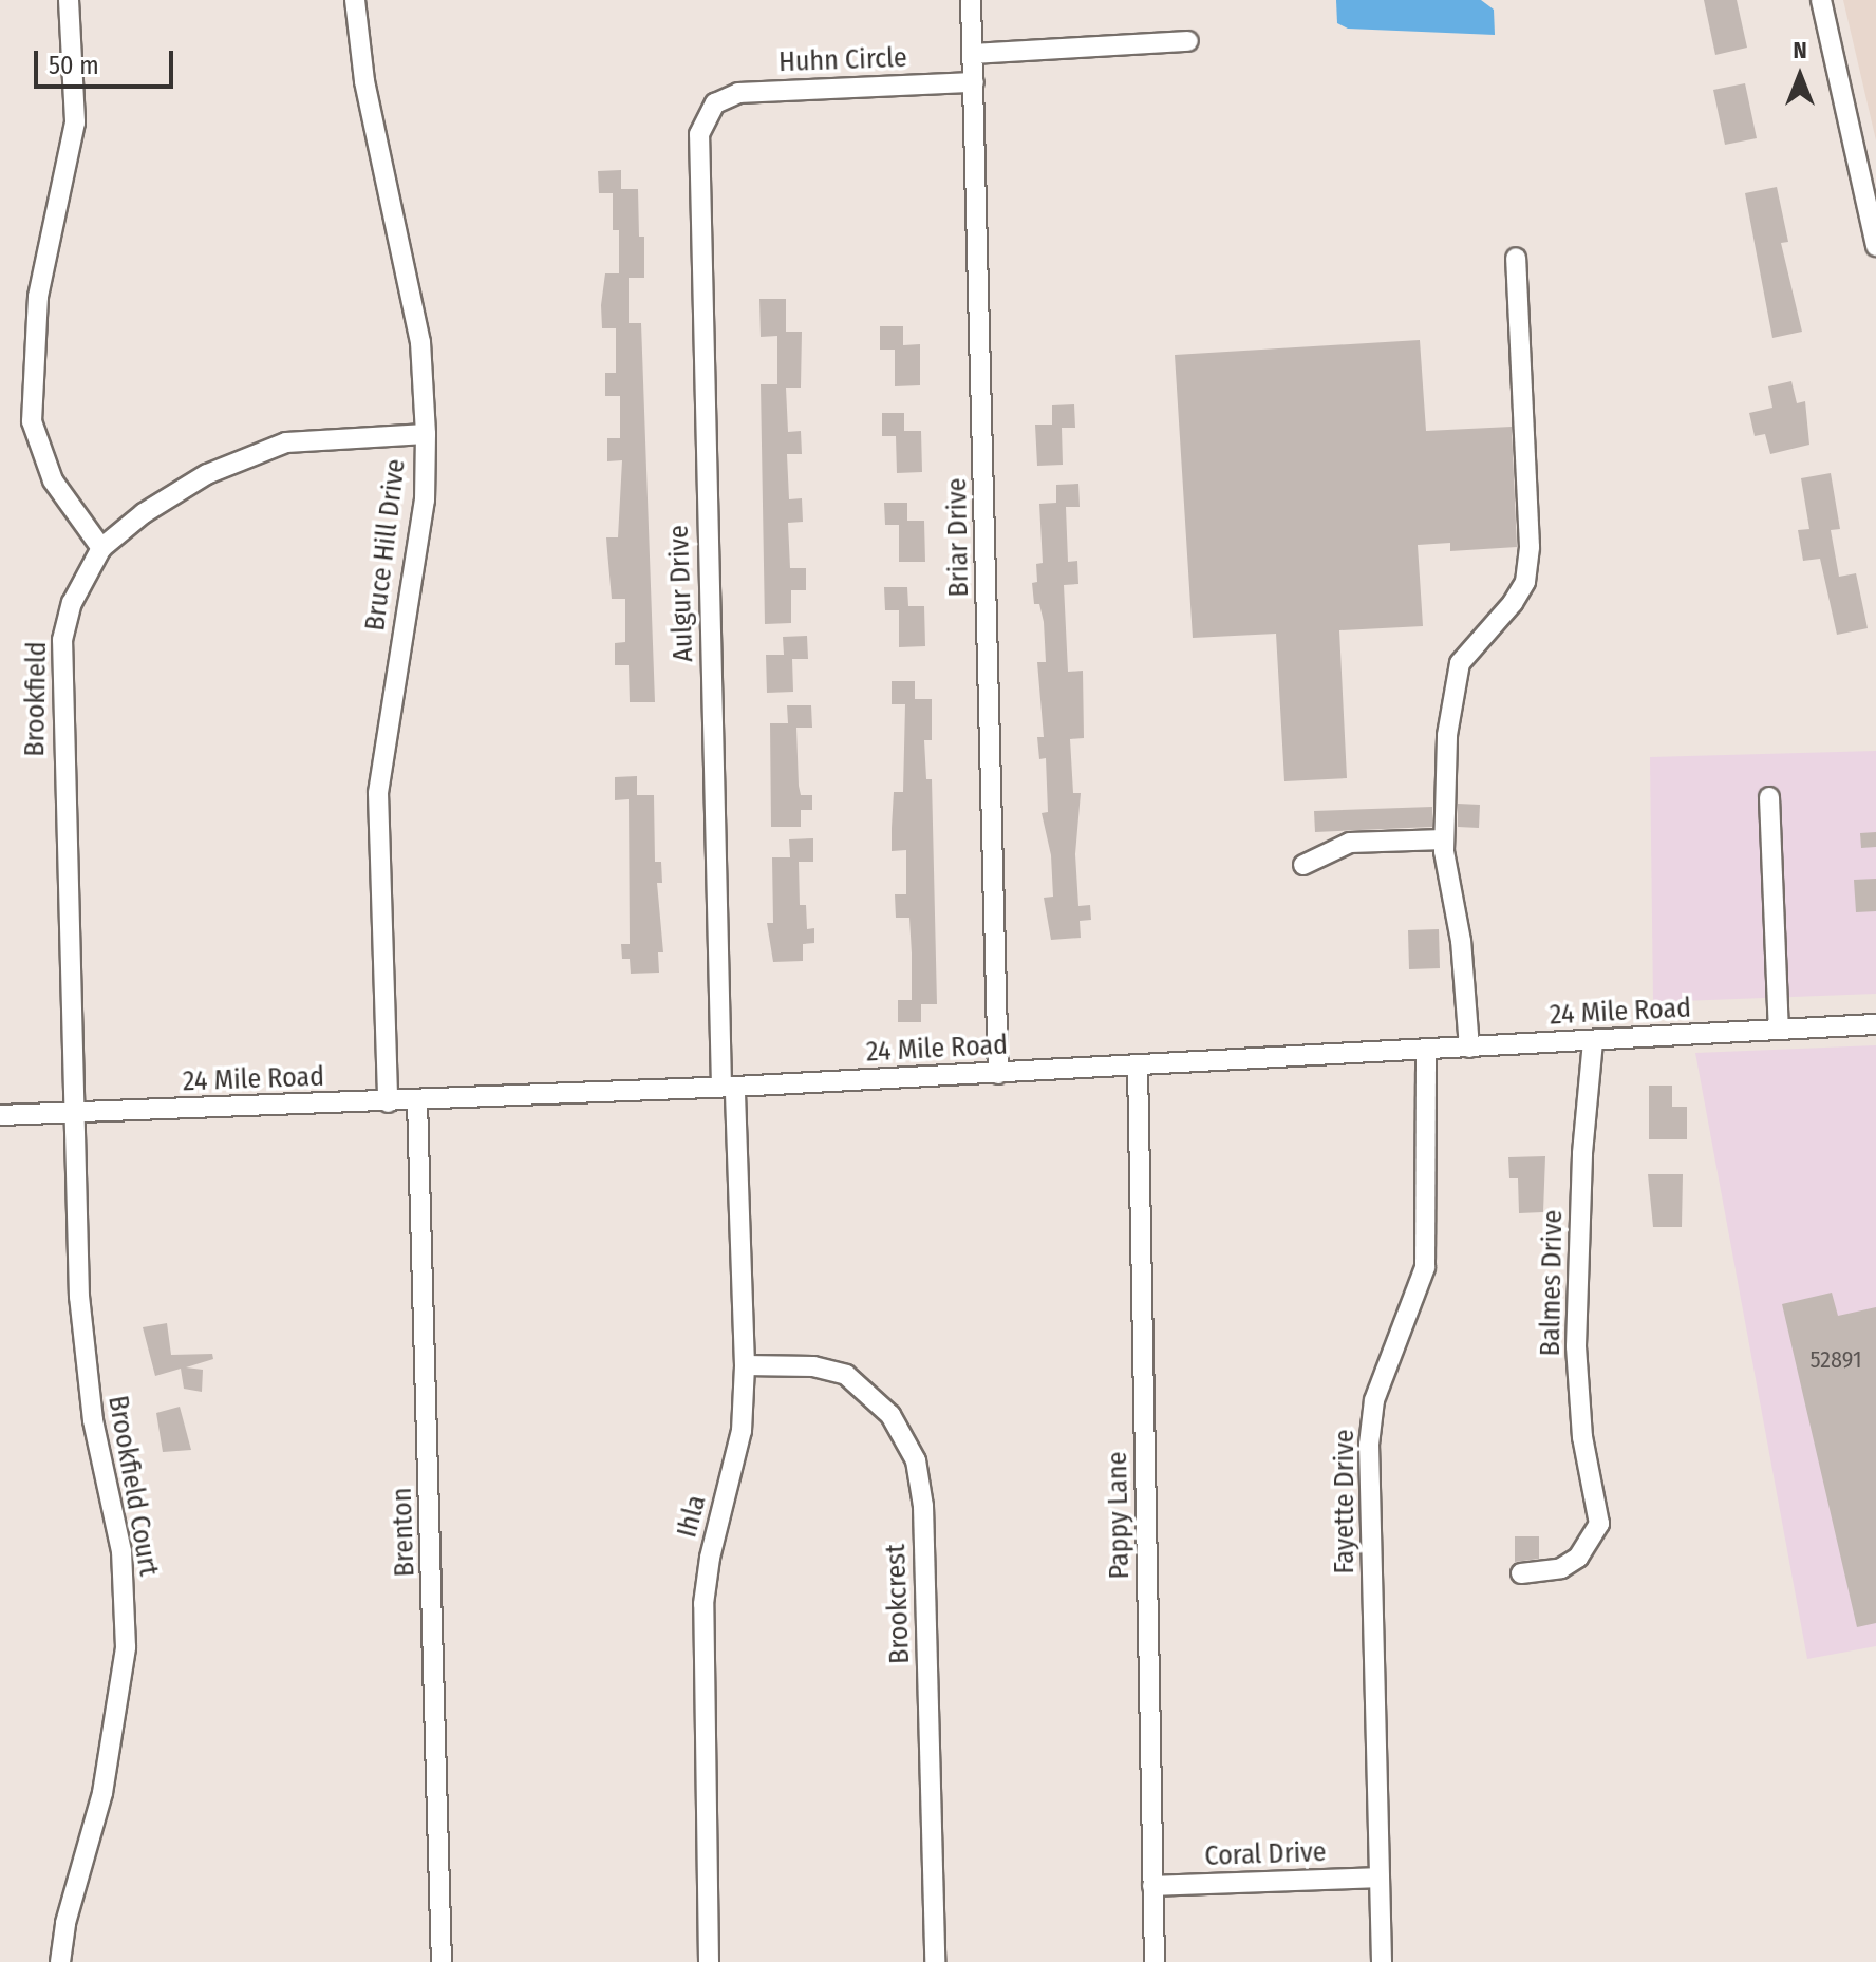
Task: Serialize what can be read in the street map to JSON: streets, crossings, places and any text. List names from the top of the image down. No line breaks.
{"streets":{"street":["Huhn Circle","Briar Drive","Bruce Hill Drive","Aulgur Drive","Brookfield","24 Mile Road","Balmes Drive","Brookfield Court","Fayette Drive","Pappy Lane","Ihla","Brenton","Brookcrest","Coral Drive"]},"crossings":[["Huhn Circle","Briar Drive"],["Huhn Circle","Aulgur Drive"],["Briar Drive","24 Mile Road"],["Bruce Hill Drive","Brookfield"],["Bruce Hill Drive","24 Mile Road"],["Aulgur Drive","24 Mile Road"],["Aulgur Drive","Ihla"],["Brookfield","24 Mile Road"],["Brookfield","Brookfield Court"],["24 Mile Road","Balmes Drive"],["24 Mile Road","Brookfield Court"],["24 Mile Road","Fayette Drive"],["24 Mile Road","Pappy Lane"],["24 Mile Road","Ihla"],["24 Mile Road","Brenton"],["Fayette Drive","Coral Drive"],["Pappy Lane","Coral Drive"],["Ihla","Brookcrest"]],"house_numbers":["52891"],"scale_bar":"50 m","north":"top"}
